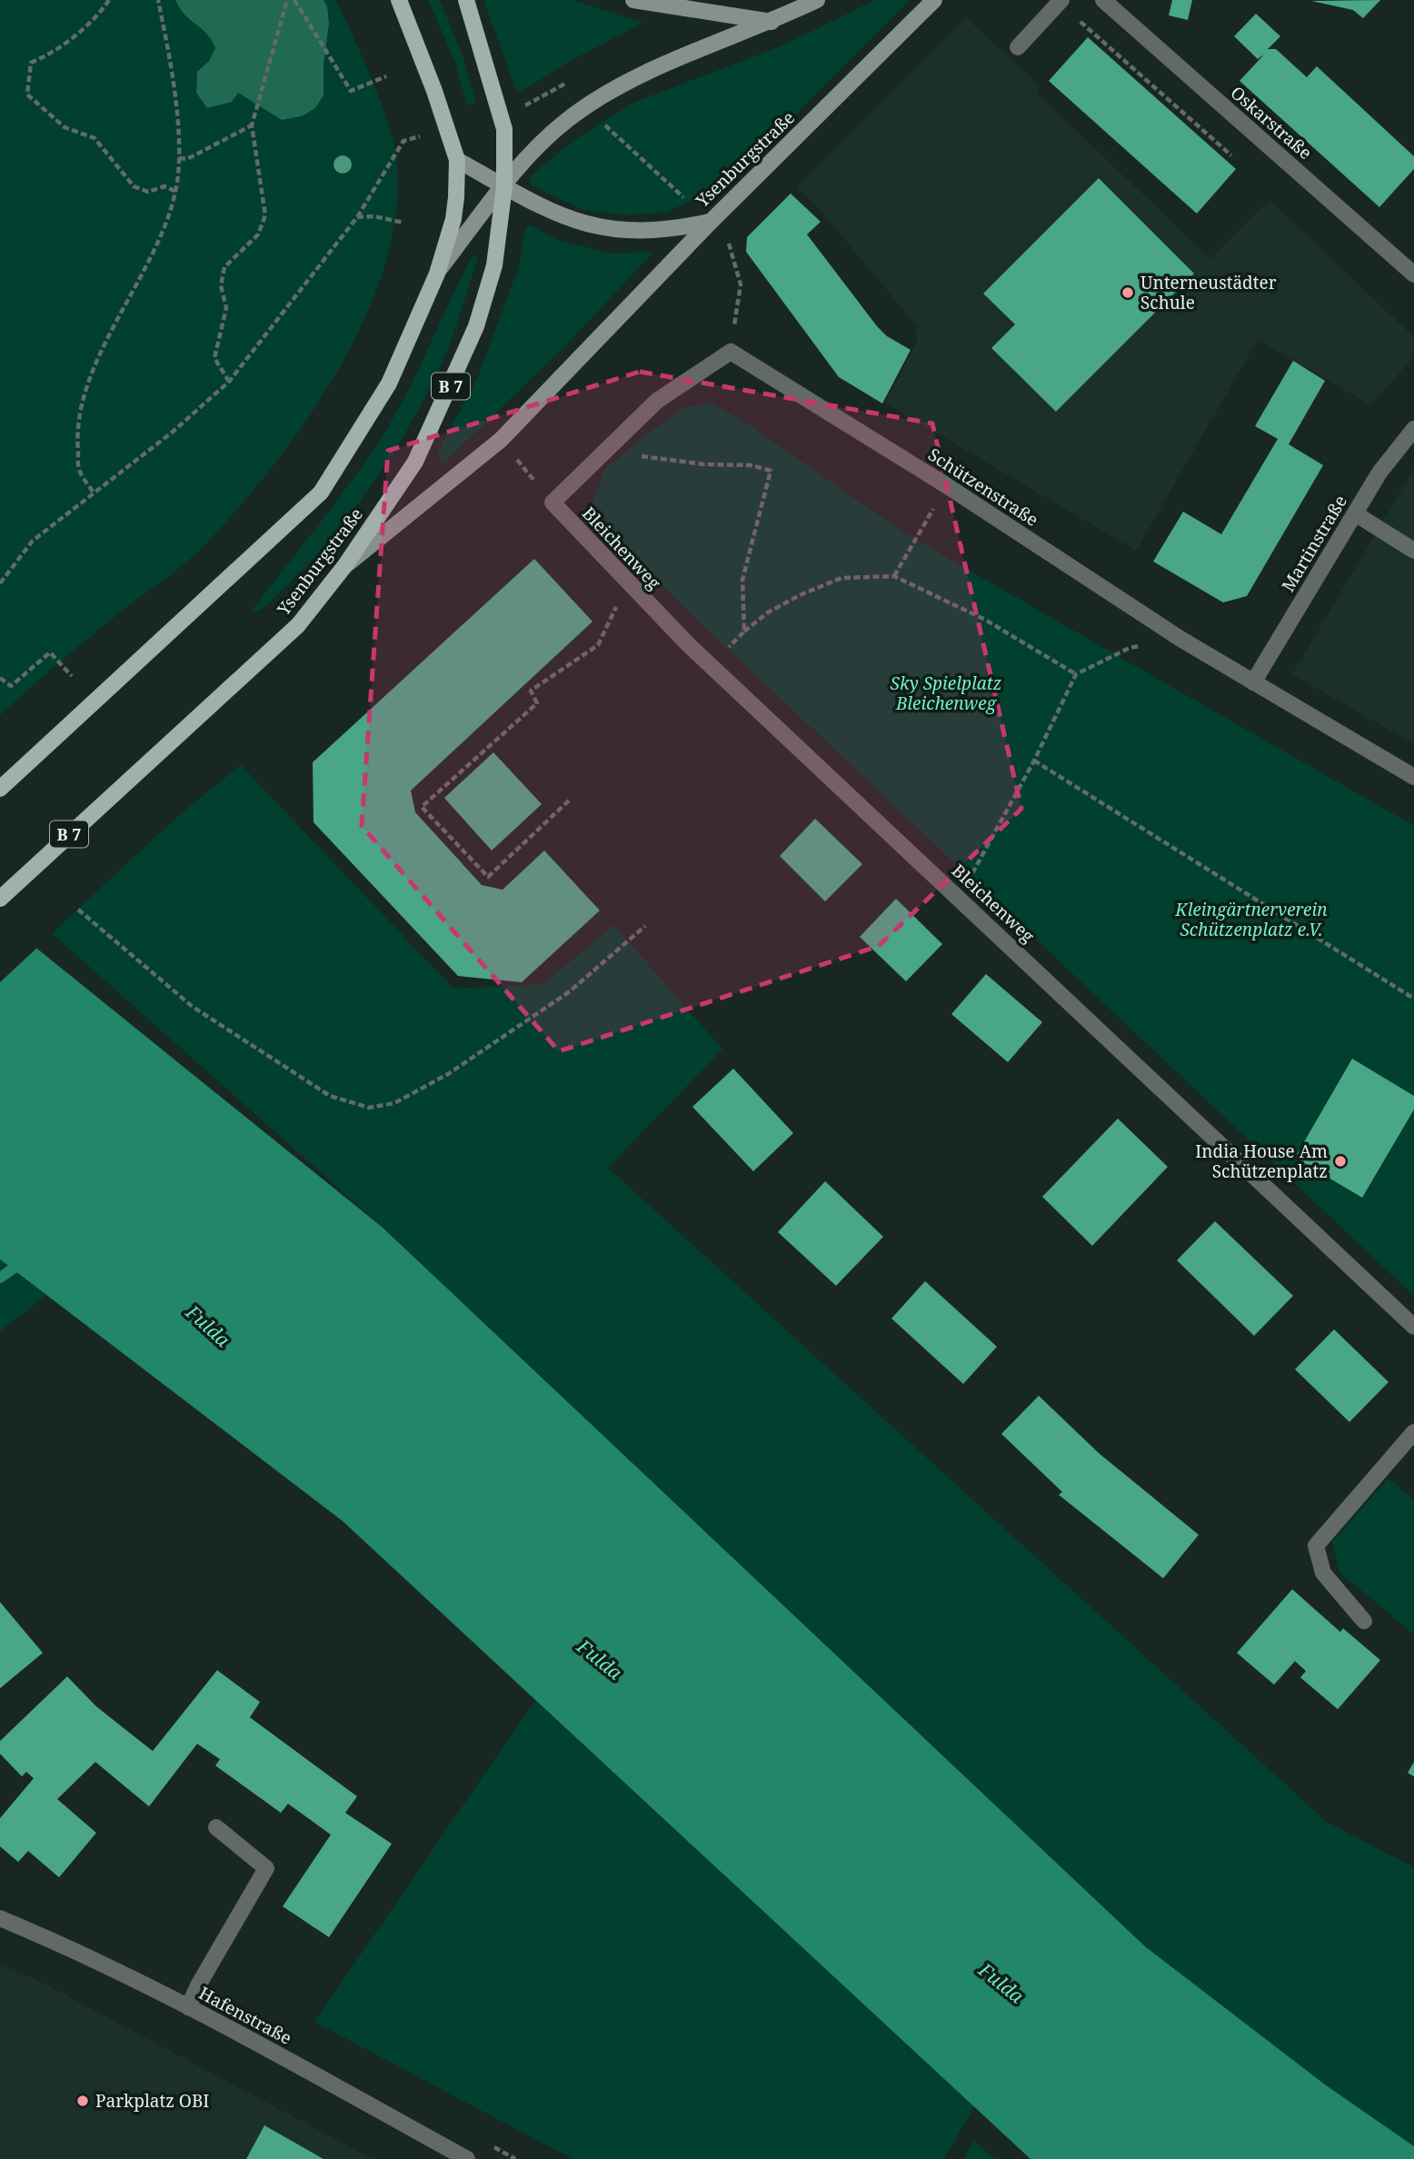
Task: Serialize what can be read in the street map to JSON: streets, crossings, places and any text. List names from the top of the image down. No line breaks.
{"streets":{"main road":["Ysenburgstraße","B 7"],"street":["Oskarstraße","Schützenstraße","Martinstraße","Bleichenweg","Hafenstraße"]},"crossings":[["Ysenburgstraße","B 7"],["Schützenstraße","Martinstraße"],["Schützenstraße","Bleichenweg"]],"water":["Fulda"],"parks":["Sky Spielplatz Bleichenweg","Kleingärtnerverein Schützenplatz e.V."],"places":["Unterneustädter Schule","India House Am Schützenplatz","Parkplatz OBI"]}
